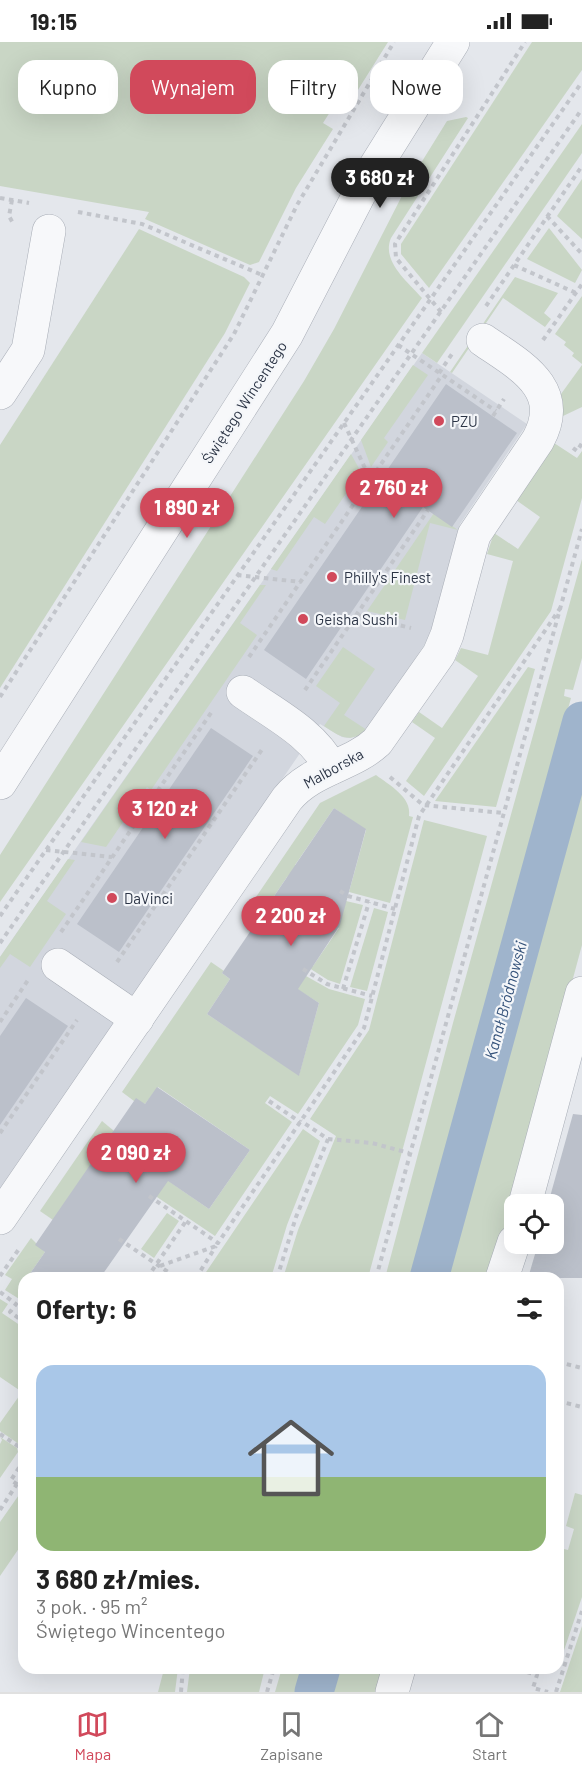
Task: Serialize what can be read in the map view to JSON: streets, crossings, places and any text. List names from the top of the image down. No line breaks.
{"streets":{"street":["Świętego Wincentego","Malborska"]},"water":["Kanał Bródnowski"],"places":["PZU","Philly's Finest","Geisha Sushi","DaVinci"],"page":{"status":"19:15","chip":["Kupno","Wynajem","Filtry","Nowe"],"price":["3 680 zł","2 760 zł","1 890 zł","3 120 zł","2 200 zł","2 090 zł"],"heading":"Oferty: 6","list":[{"name":"3 680 zł/mies.","note":"3 pok. · 95 m² · Świętego Wincentego"}],"tabs":["Mapa","Zapisane","Start"]}}
